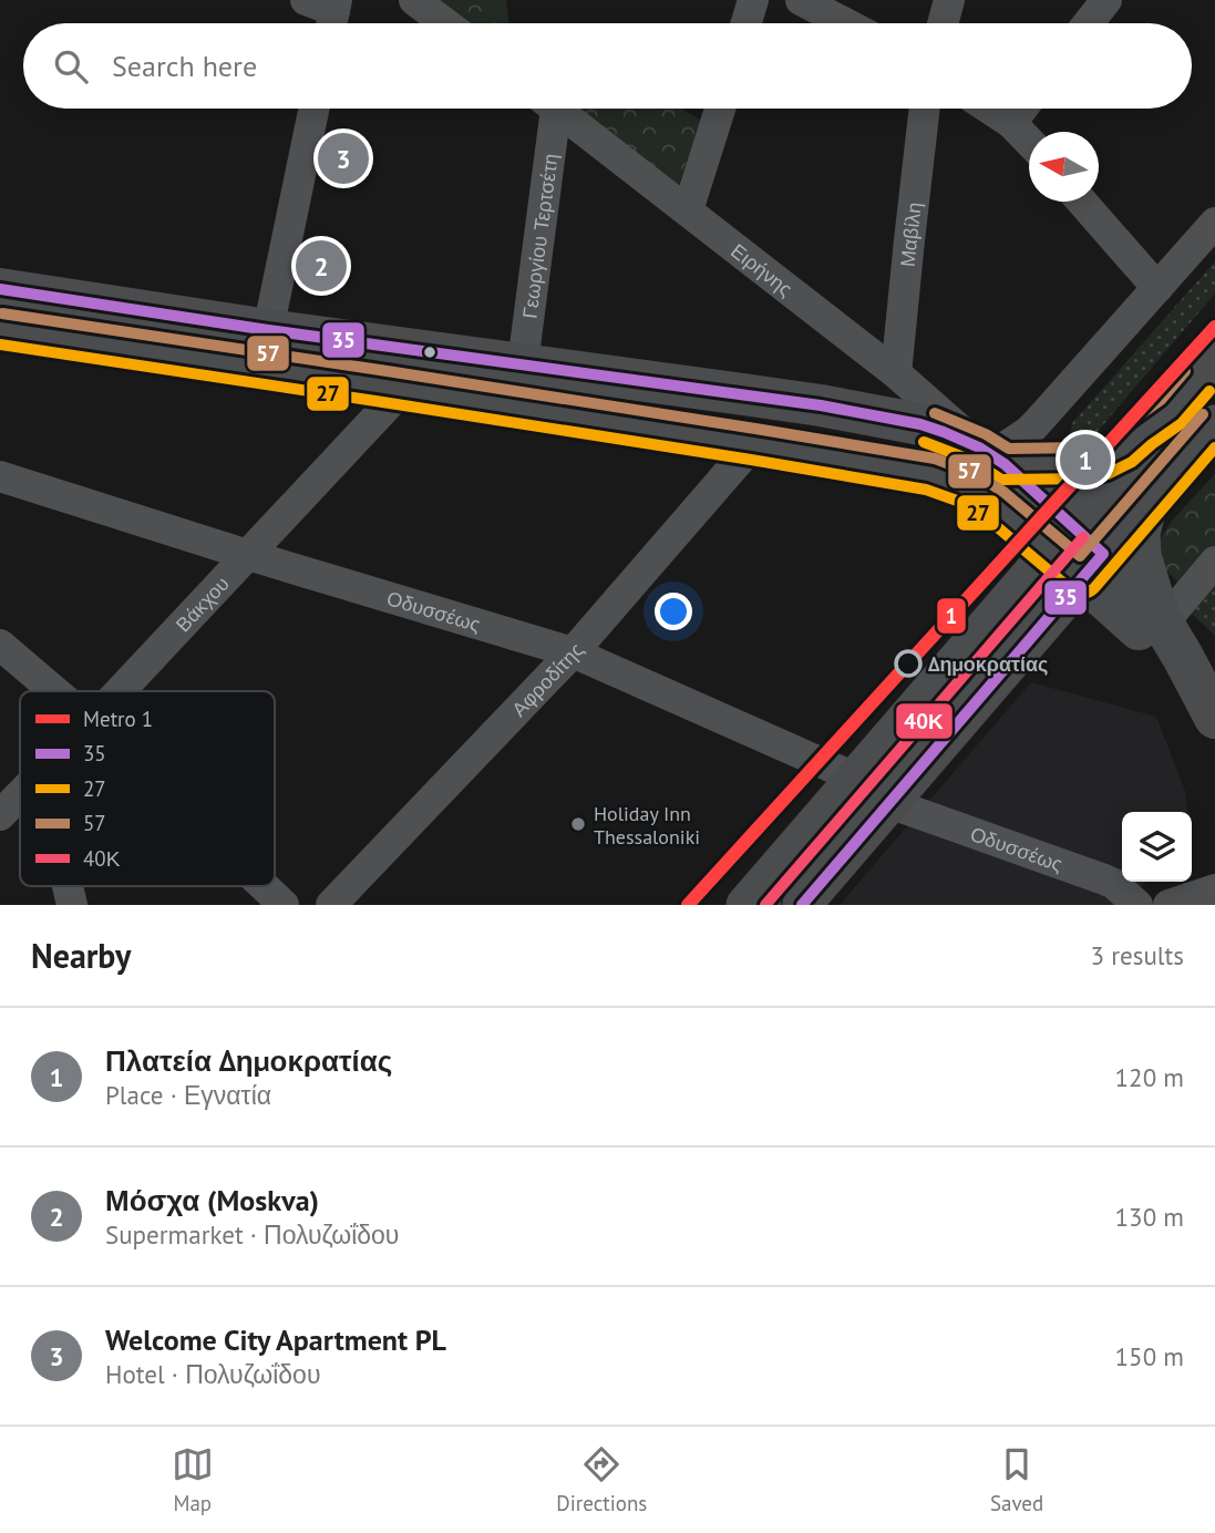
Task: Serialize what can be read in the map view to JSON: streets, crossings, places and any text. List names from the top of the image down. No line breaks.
{"streets":{"street":["Μαβίλη","Γεωργίου Τερτσέτη","Ειρήνης","Βάκχου","Οδυσσέως","Αφροδίτης"]},"crossings":[["Μαβίλη","Ειρήνης"],["Βάκχου","Οδυσσέως"],["Οδυσσέως","Αφροδίτης"]],"places":["Δημοκρατίας","Holiday Inn Thessaloniki"],"lines":["transit line 35","transit line 57","metro line 1","transit line 27","transit line 40Κ"],"legend":["Metro 1","35","27","57","40Κ"],"north":"left","page":{"search":"Search here","pins":["3","2","1"],"heading":["Nearby","3 results"],"list":[{"mark":"1","name":"Πλατεία Δημοκρατίας","note":"Place · Εγνατία","value":"120 m"},{"mark":"2","name":"Μόσχα (Moskva)","note":"Supermarket · Πολυζωΐδου","value":"130 m"},{"mark":"3","name":"Welcome City Apartment PL","note":"Hotel · Πολυζωΐδου","value":"150 m"}],"nav":["Map","Directions","Saved"]}}
